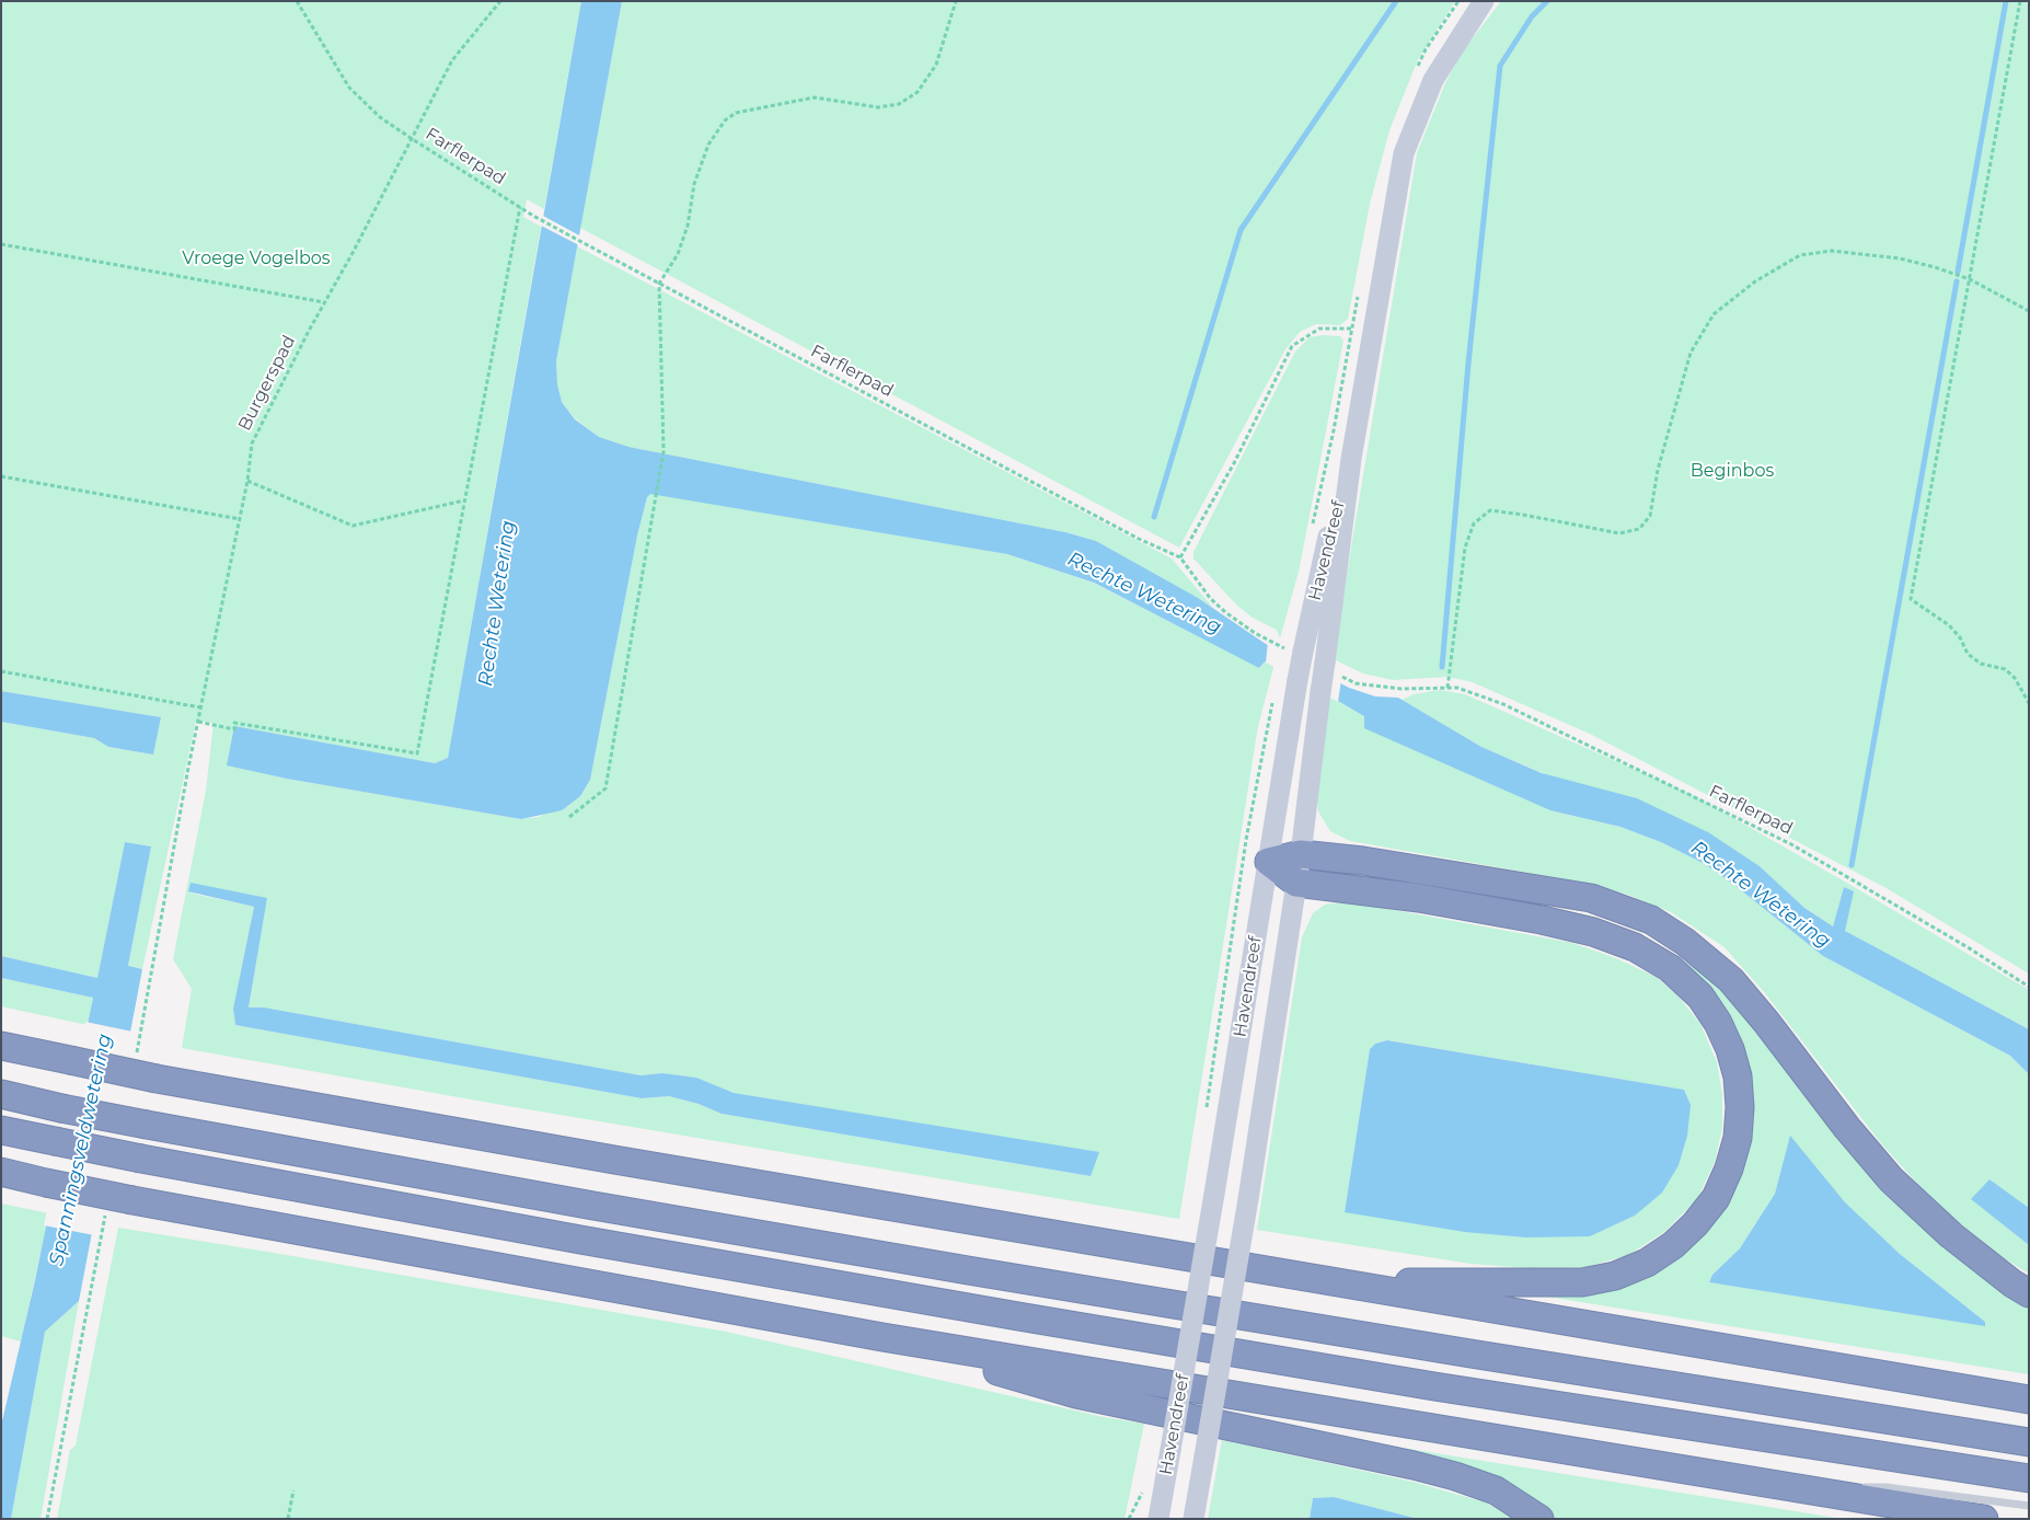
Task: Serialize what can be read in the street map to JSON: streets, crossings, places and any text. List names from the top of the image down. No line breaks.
{"streets":{"street":["Havendreef"],"path":["Farflerpad","Burgerspad"]},"crossings":[["Farflerpad","Burgerspad"]],"water":["Rechte Wetering","Spanningsveldwetering"],"parks":["Vroege Vogelbos","Beginbos"]}
